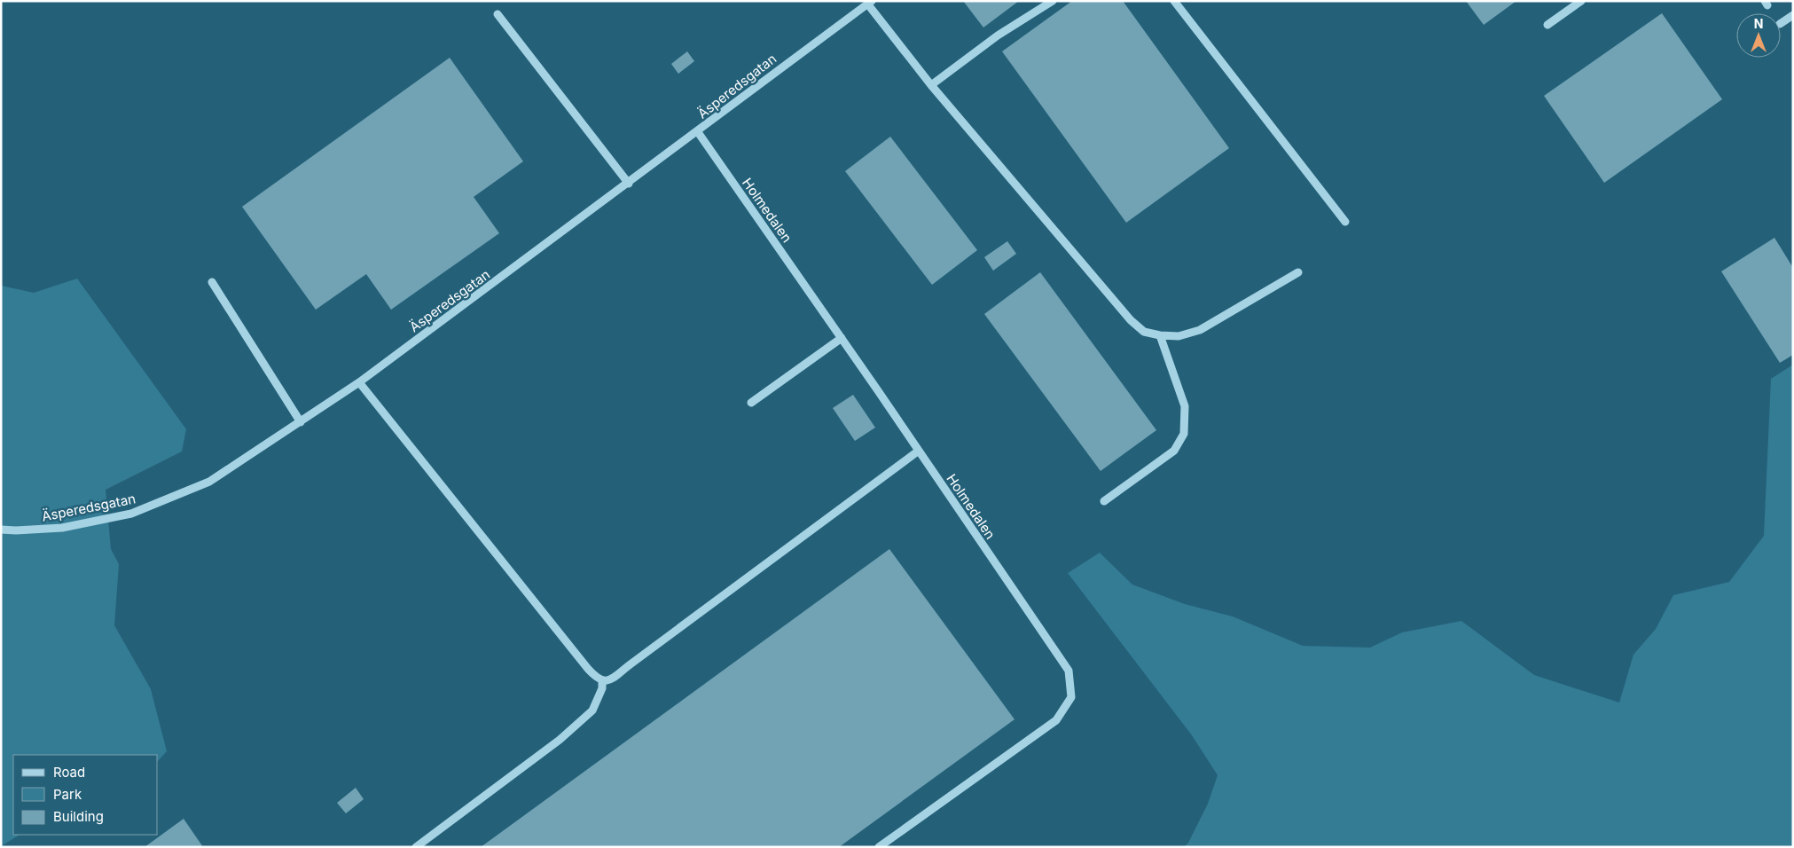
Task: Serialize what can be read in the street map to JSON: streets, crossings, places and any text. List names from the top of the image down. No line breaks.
{"streets":{"street":["Äsperedsgatan","Holmedalen"]},"crossings":[["Äsperedsgatan","Holmedalen"]],"legend":["Road","Park","Building"],"north":"top"}
